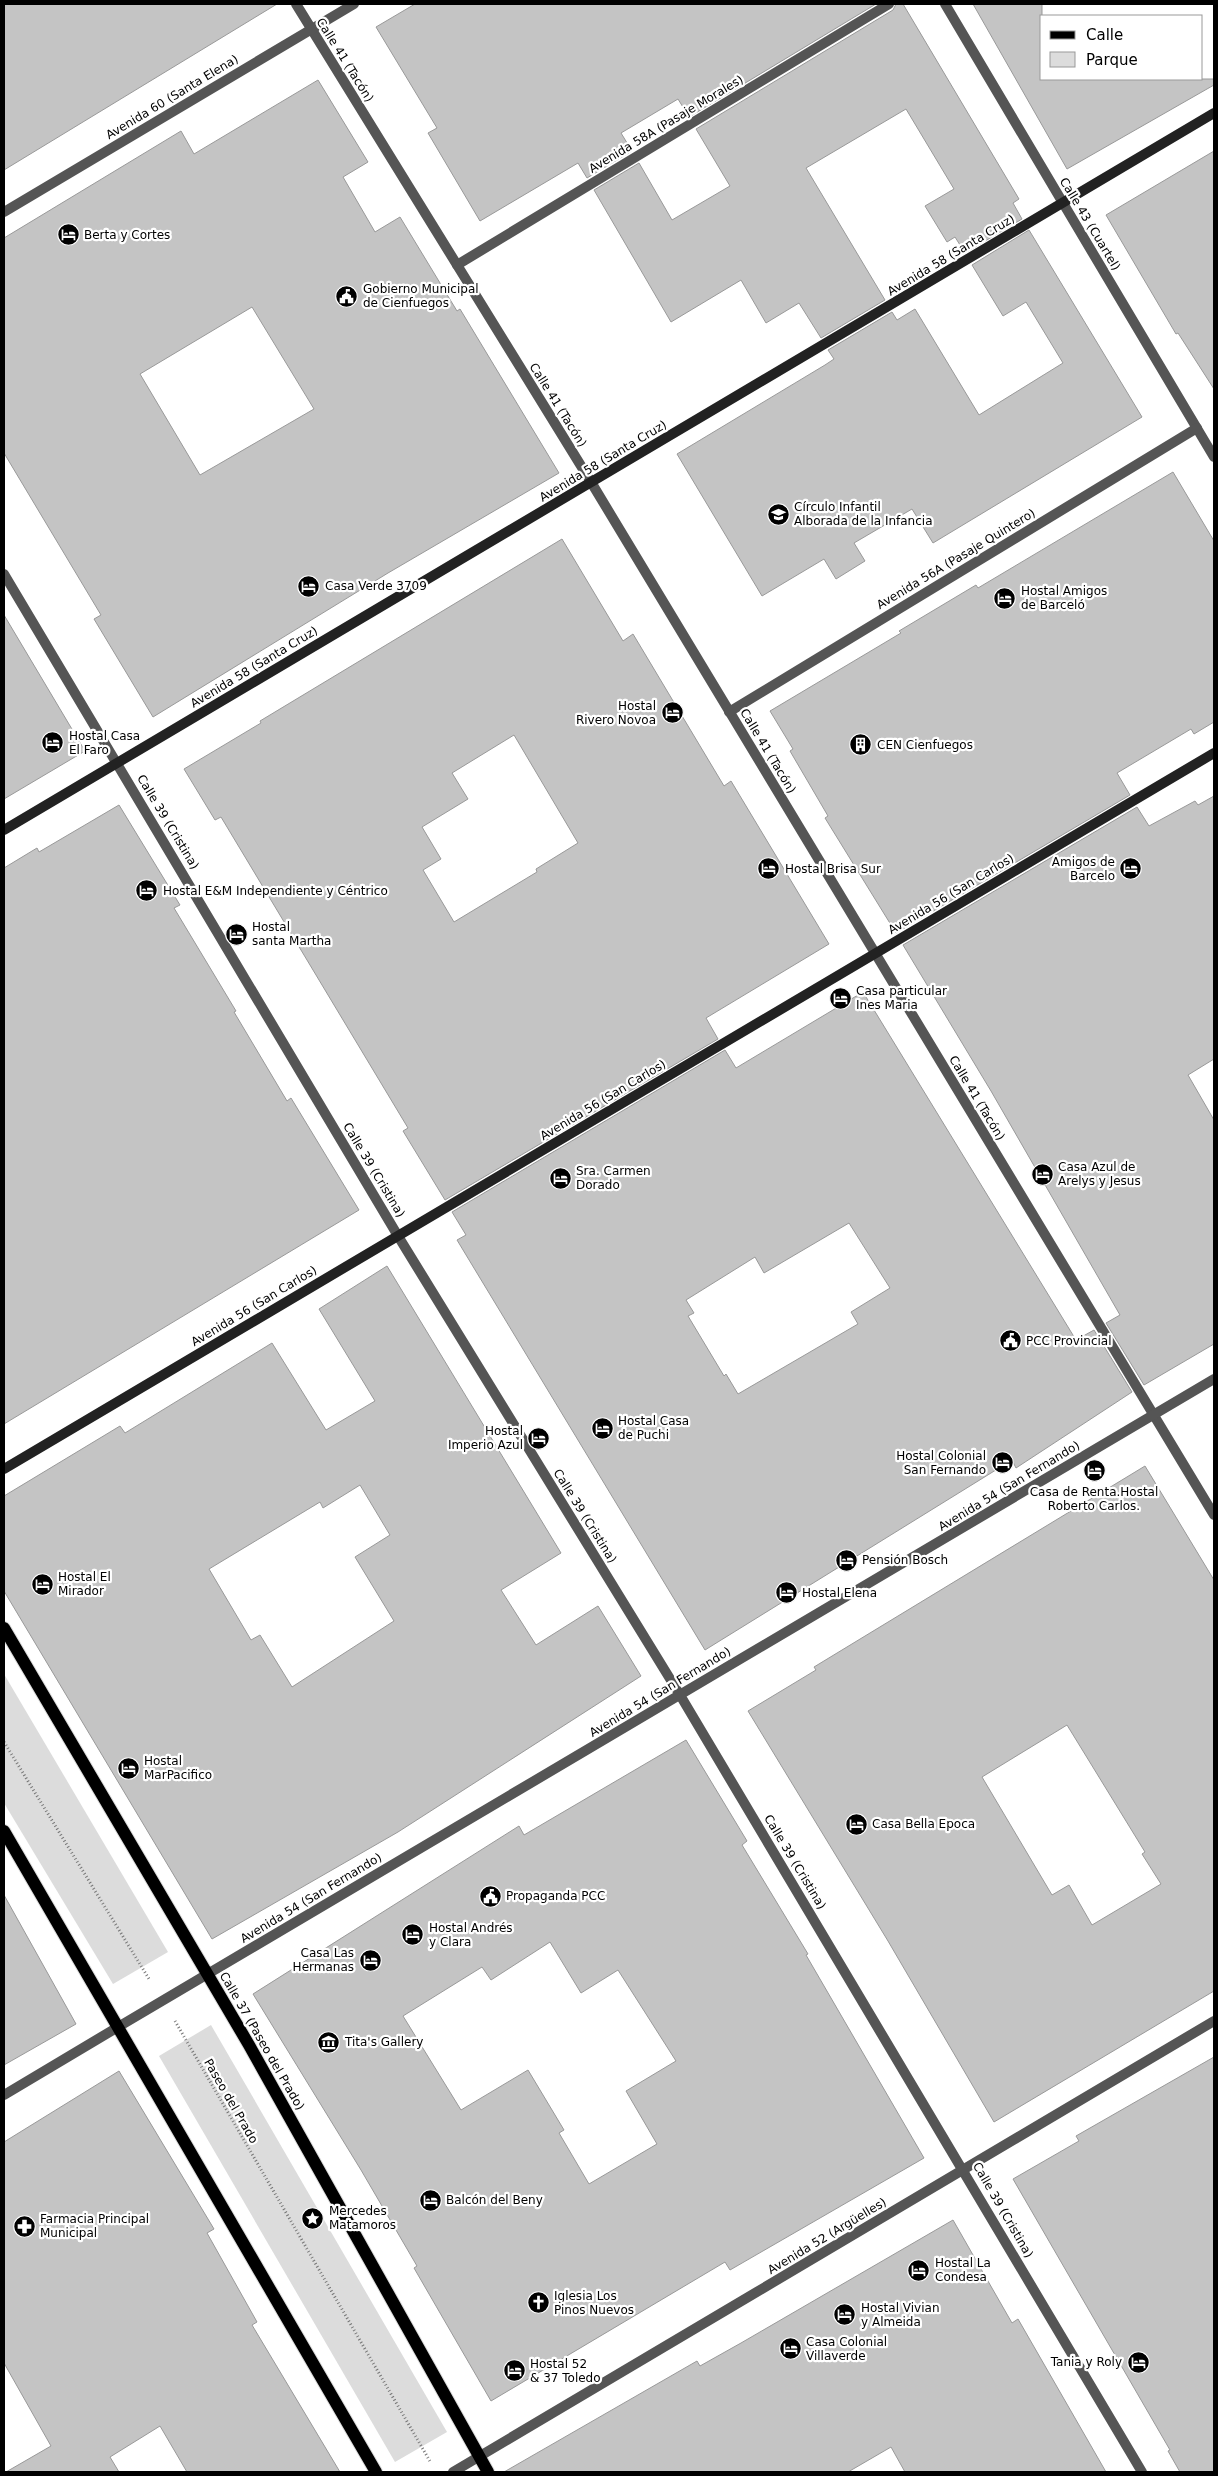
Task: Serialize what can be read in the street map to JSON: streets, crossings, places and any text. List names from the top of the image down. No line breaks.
{"streets":{"main road":["Avenida 58 (Santa Cruz)","Avenida 56 (San Carlos)","Calle 37 (Paseo del Prado)"],"street":["Calle 41 (Tacón)","Avenida 60 (Santa Elena)","Avenida 58A (Pasaje Morales)","Calle 43 (Cuartel)","Avenida 56A (Pasaje Quintero)","Calle 39 (Cristina)","Avenida 54 (San Fernando)","Avenida 52 (Argüelles)"],"path":["Paseo del Prado"]},"crossings":[["Calle 41 (Tacón)","Avenida 60 (Santa Elena)"],["Calle 41 (Tacón)","Avenida 58A (Pasaje Morales)"],["Calle 41 (Tacón)","Avenida 58 (Santa Cruz)"],["Calle 41 (Tacón)","Avenida 56A (Pasaje Quintero)"],["Calle 41 (Tacón)","Avenida 56 (San Carlos)"],["Calle 41 (Tacón)","Avenida 54 (San Fernando)"],["Calle 43 (Cuartel)","Avenida 58 (Santa Cruz)"],["Calle 43 (Cuartel)","Avenida 56A (Pasaje Quintero)"],["Avenida 58 (Santa Cruz)","Calle 39 (Cristina)"],["Calle 39 (Cristina)","Avenida 56 (San Carlos)"],["Calle 39 (Cristina)","Avenida 54 (San Fernando)"],["Calle 39 (Cristina)","Avenida 52 (Argüelles)"],["Avenida 54 (San Fernando)","Calle 37 (Paseo del Prado)"],["Avenida 54 (San Fernando)","Paseo del Prado"],["Calle 37 (Paseo del Prado)","Avenida 52 (Argüelles)"]],"places":{"hotel":["Berta y Cortes","Casa Verde 3709","Hostal Amigos de Barceló","Hostal Rivero Novoa","Hostal Casa El Faro","Hostal Brisa Sur","Amigos de Barcelo","Hostal E&M Independiente y Céntrico","Hostal santa Martha","Casa particular Ines Maria","Casa Azul de Arelys y Jesus","Sra. Carmen Dorado","Hostal Casa de Puchi","Hostal Imperio Azul","Hostal Colonial San Fernando","Casa de Renta.Hostal Roberto Carlos.","Pensión Bosch","Hostal El Mirador","Hostal Elena","Hostal MarPacifico","Casa Bella Epoca","Hostal Andrés y Clara","Casa Las Hermanas","Balcón del Beny","Hostal La Condesa","Hostal Vivian y Almeida","Casa Colonial Villaverde","Tania y Roly","Hostal 52 & 37 Toledo"],"public building":["Gobierno Municipal de Cienfuegos","PCC Provincial","Propaganda PCC"],"school or university":["Círculo Infantil Alborada de la Infancia"],"building":["CEN Cienfuegos"],"museum":["Tita's Gallery"],"place":["Mercedes Matamoros"],"pharmacy":["Farmacia Principal Municipal"],"church":["Iglesia Los Pinos Nuevos"]},"legend":["Calle","Parque"]}
